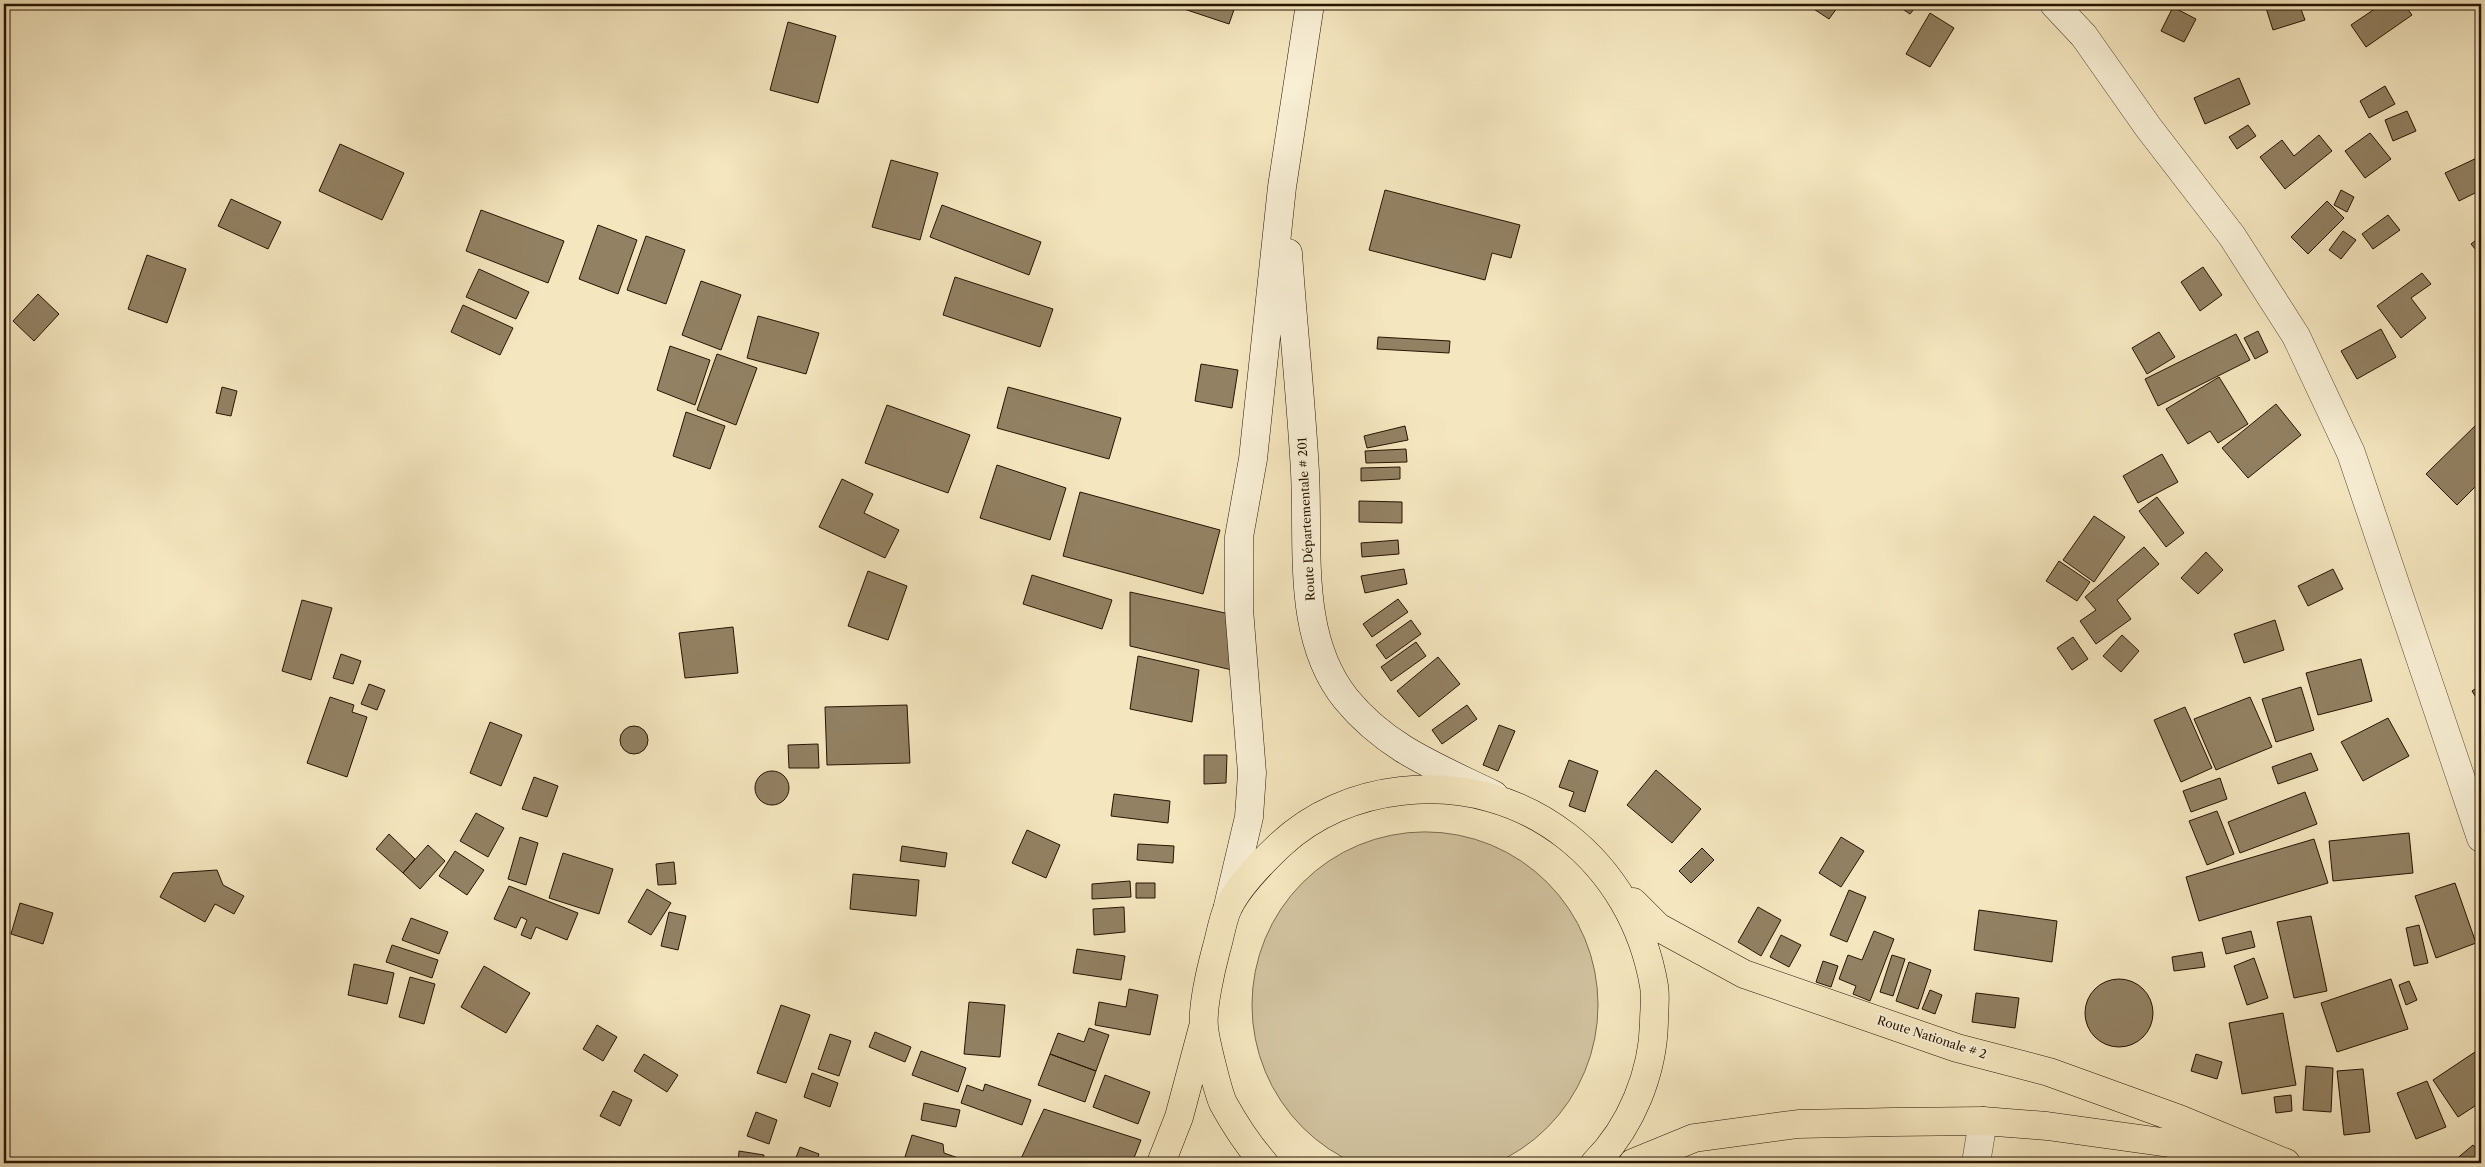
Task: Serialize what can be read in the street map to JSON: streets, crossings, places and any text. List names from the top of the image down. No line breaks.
{"streets":{"main road":["Route Départementale # 201","Route Nationale # 2"]}}
